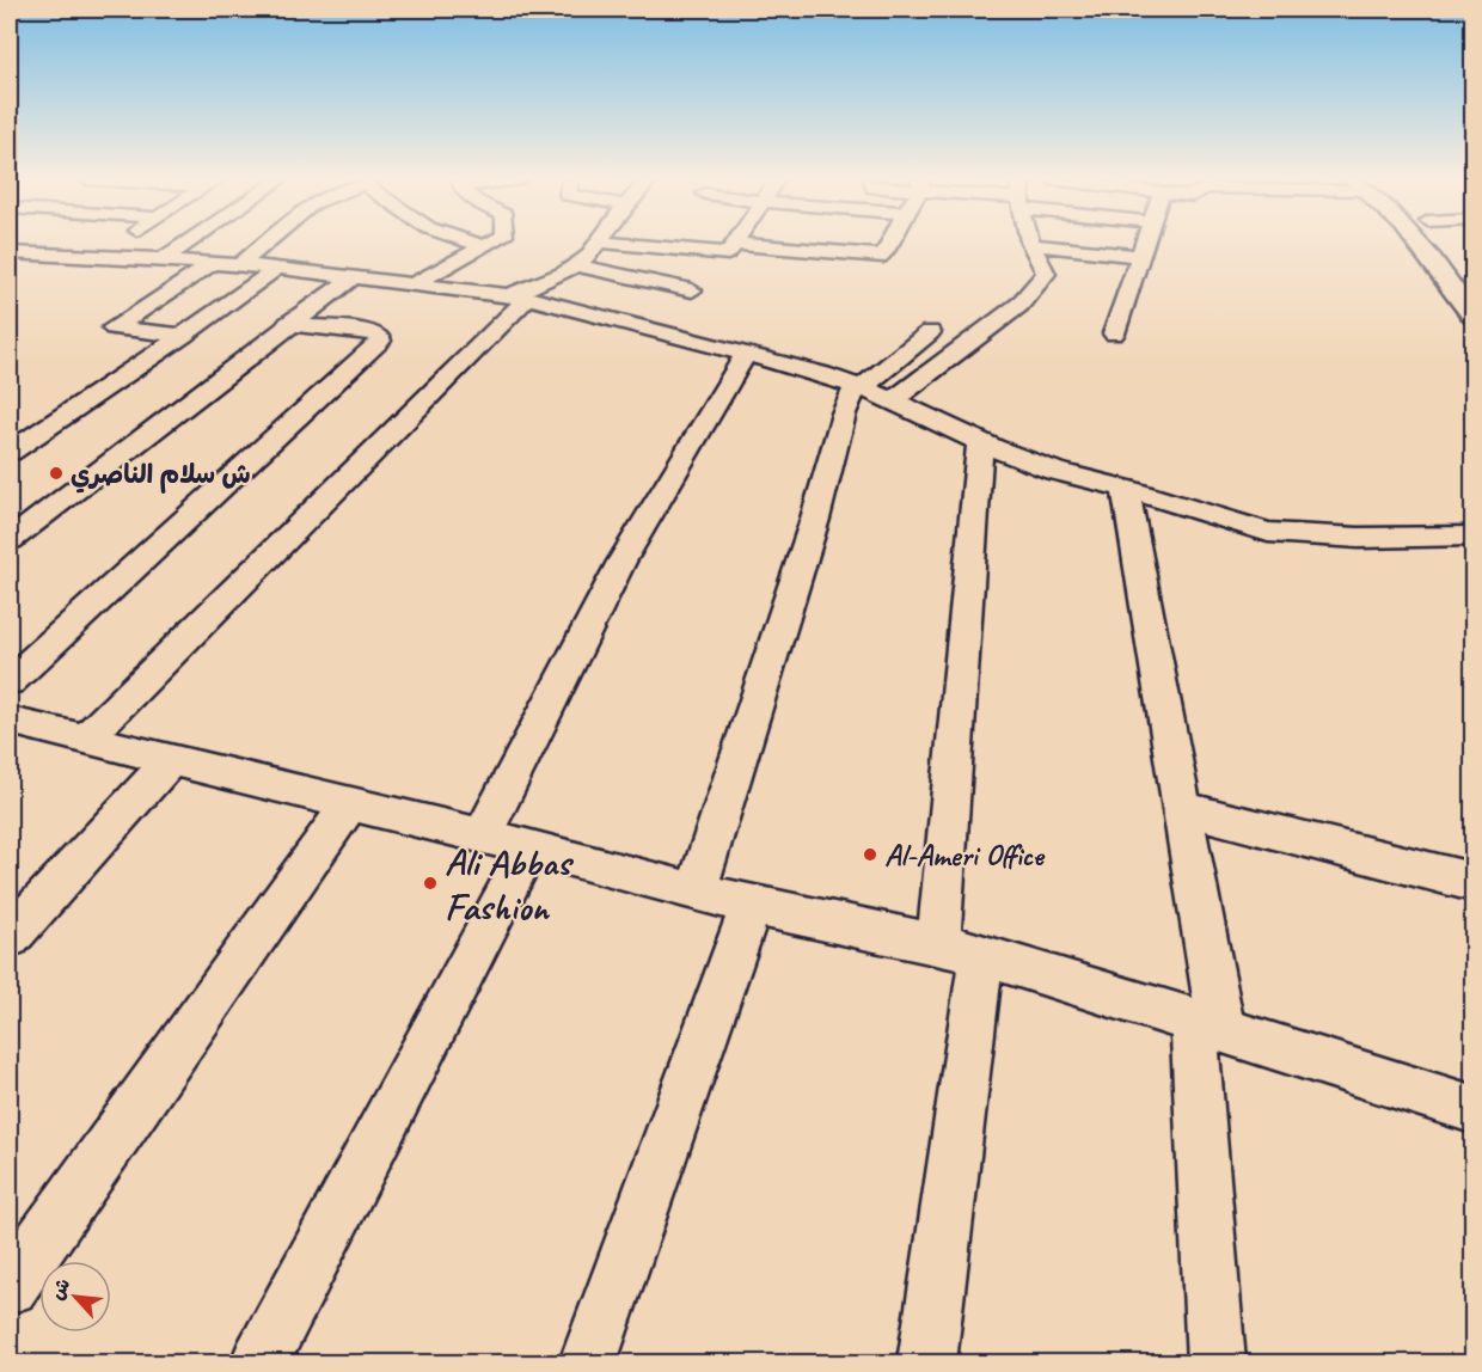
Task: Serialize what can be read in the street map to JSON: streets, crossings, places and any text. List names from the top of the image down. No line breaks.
{"places":["ش سلام الناصري","Al-Ameri Office","Ali Abbas Fashion"],"north":"top left"}
